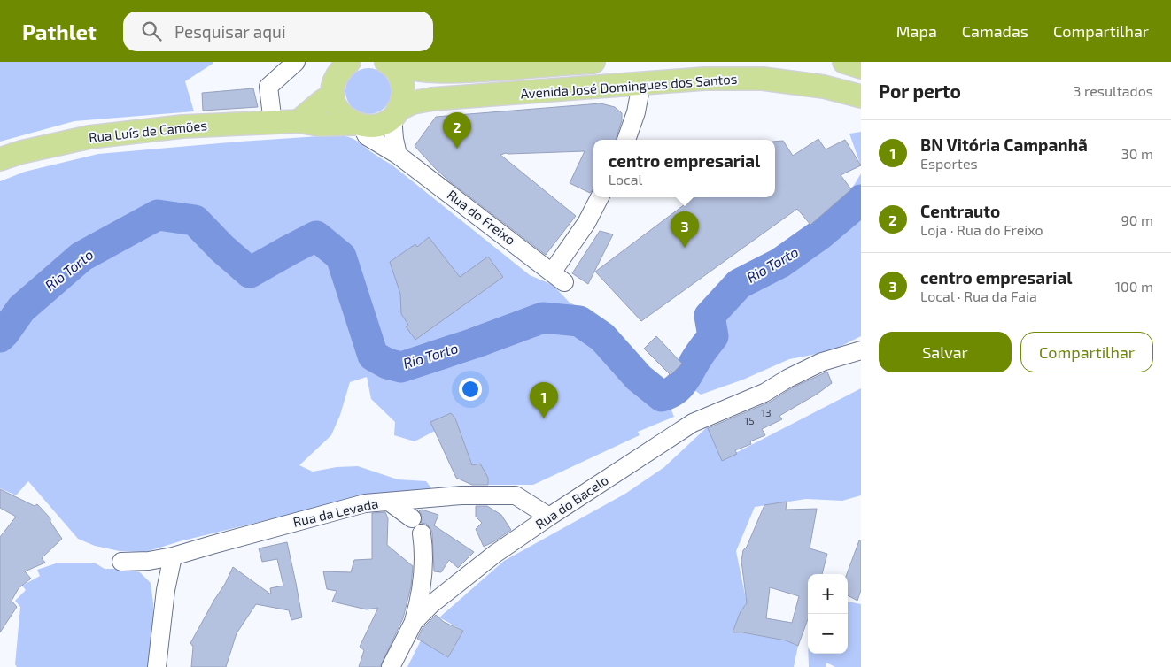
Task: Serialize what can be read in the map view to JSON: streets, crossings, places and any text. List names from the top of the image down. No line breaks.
{"streets":{"main road":["Avenida José Domingues dos Santos","Rua Luís de Camões"],"street":["Rua do Freixo","Rua do Bacelo","Rua da Levada"]},"crossings":[["Avenida José Domingues dos Santos","Rua Luís de Camões"],["Avenida José Domingues dos Santos","Rua do Freixo"],["Rua Luís de Camões","Rua do Freixo"],["Rua do Bacelo","Rua da Levada"]],"water":["Rio Torto"],"house_numbers":["13","15"],"page":{"header":"Pathlet","search":"Pesquisar aqui","nav":["Mapa","Camadas","Compartilhar"],"heading":["Por perto","3 resultados"],"pins":["2","3","1"],"list":[{"mark":"1","name":"BN Vitória Campanhã","note":"Esportes","value":"30 m"},{"mark":"2","name":"Centrauto","note":"Loja · Rua do Freixo","value":"90 m"},{"mark":"3","name":"centro empresarial","note":"Local · Rua da Faia","value":"100 m"}],"popup":["centro empresarial","Local"],"buttons":["Salvar","Compartilhar"],"map_buttons":["+","−"]}}
